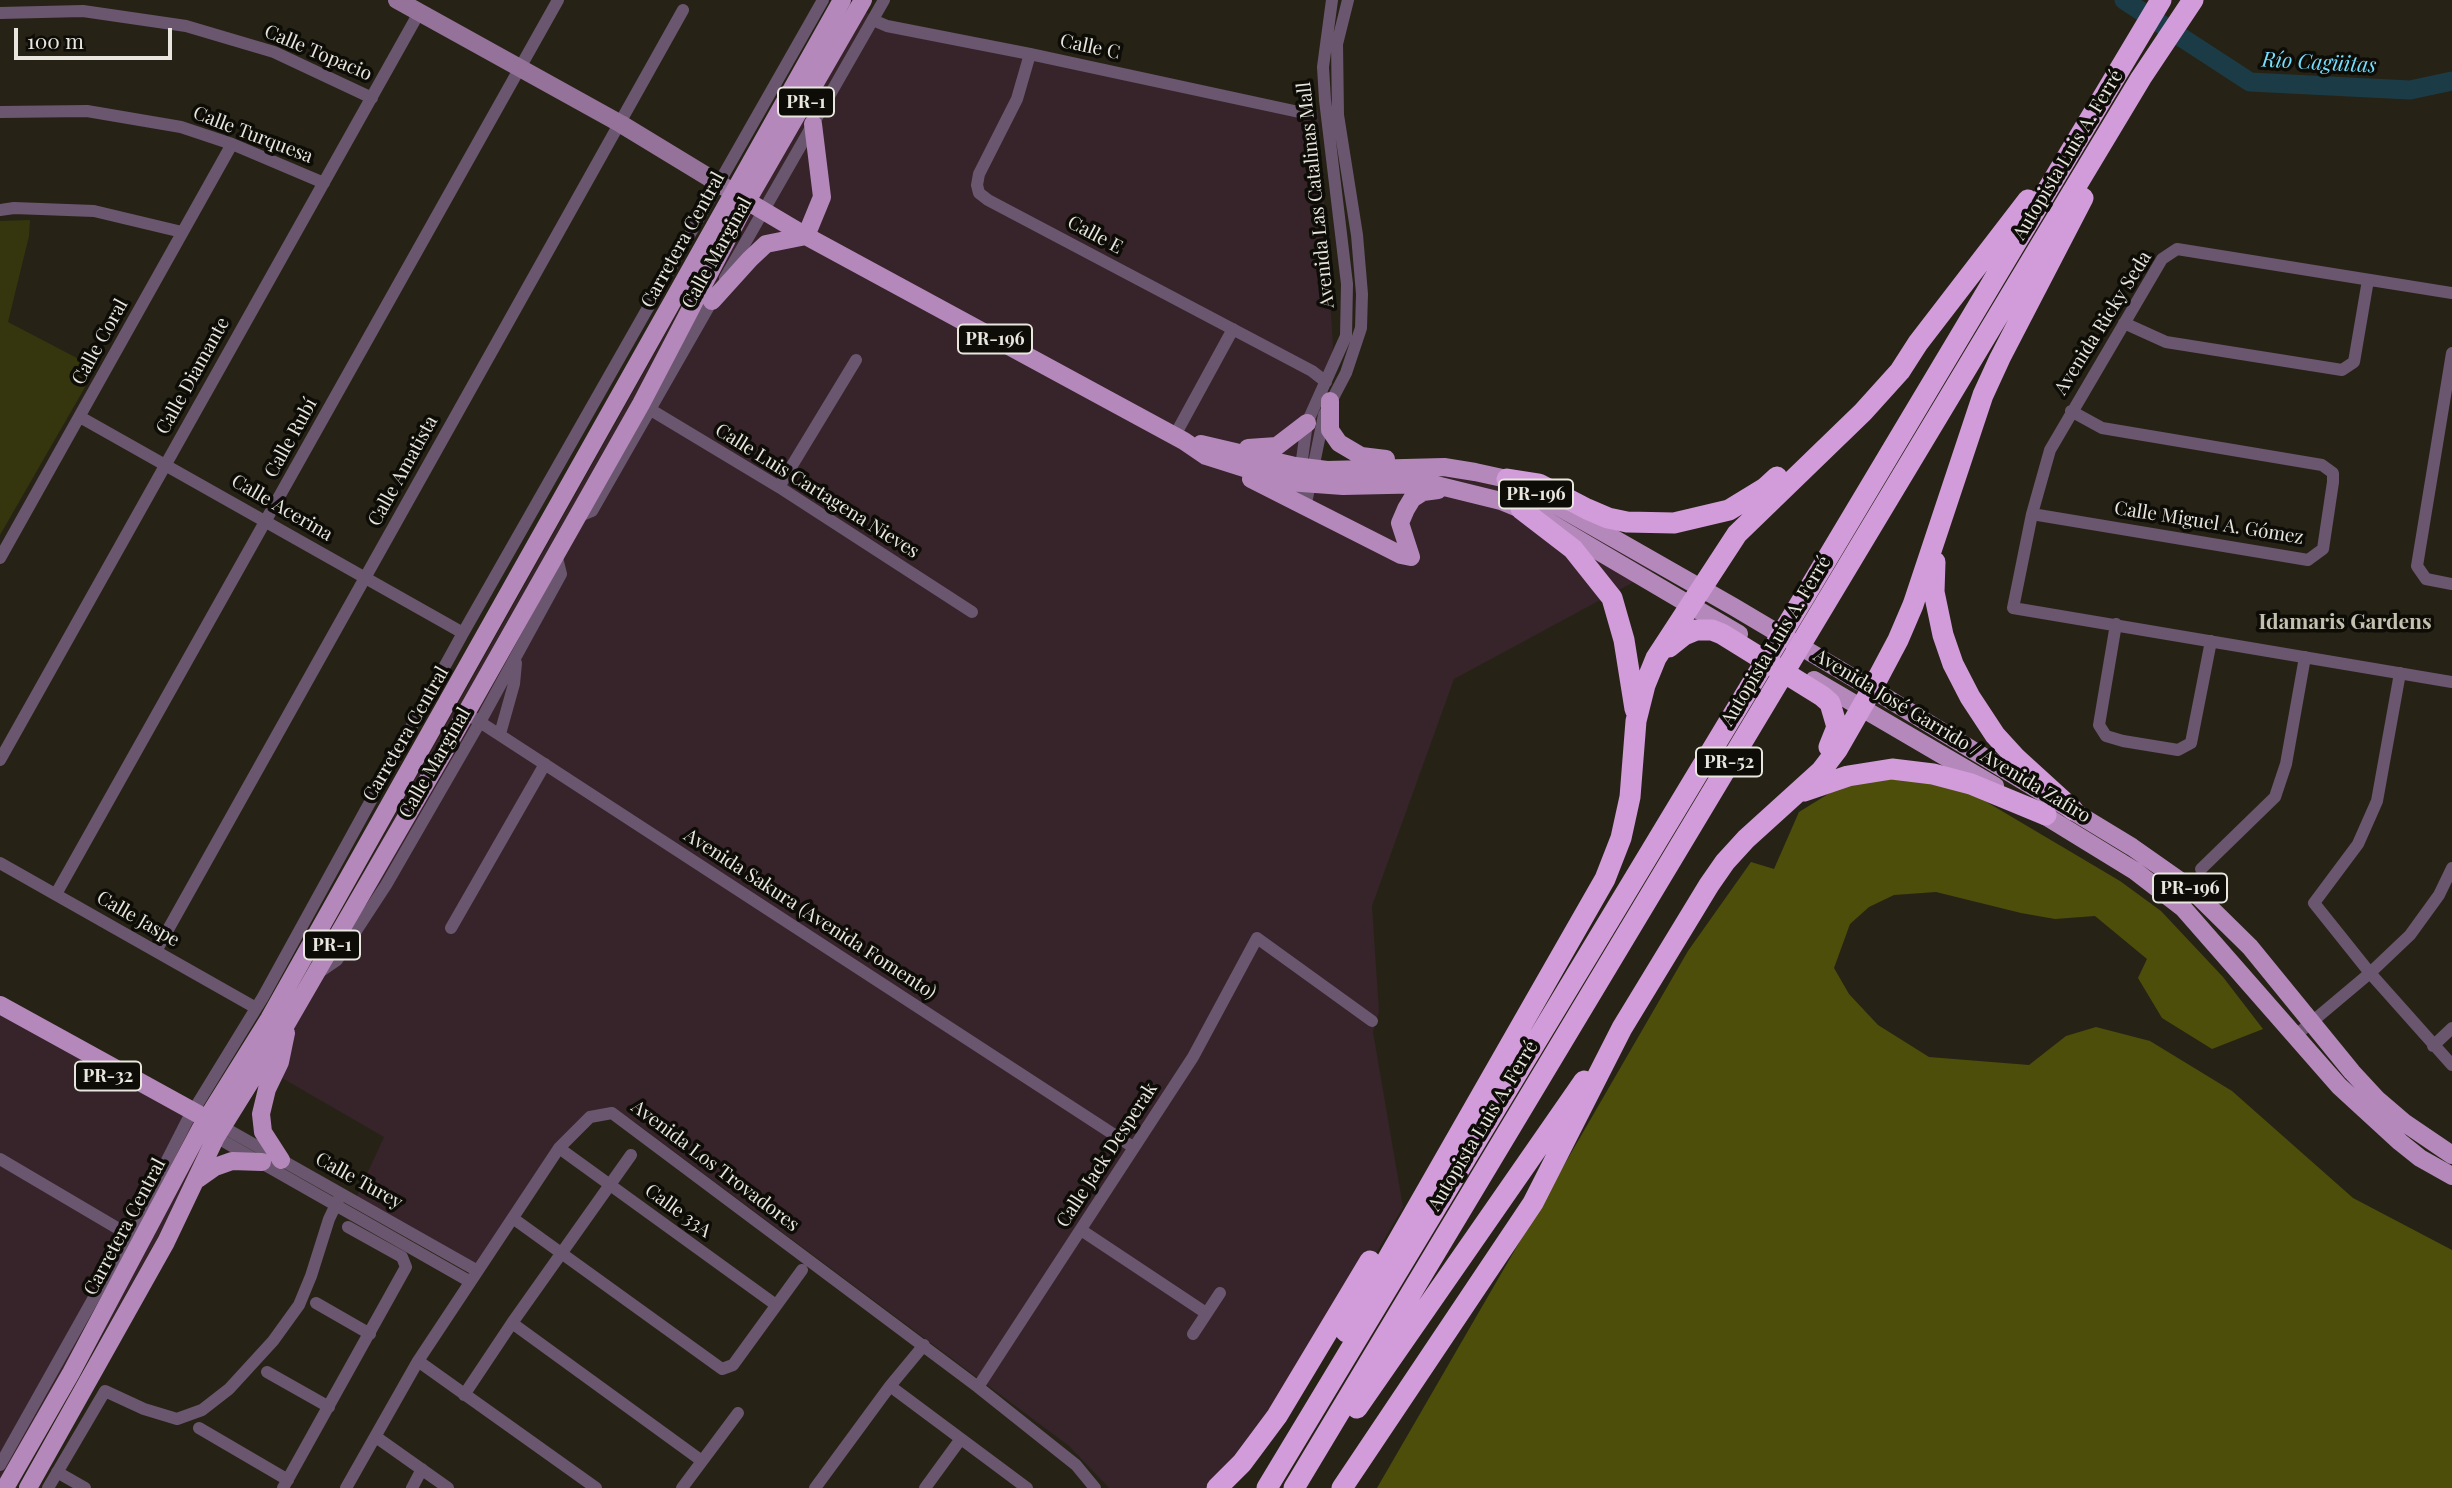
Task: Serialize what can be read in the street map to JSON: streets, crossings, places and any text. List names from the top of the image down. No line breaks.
{"streets":{"highway":["Autopista Luis A. Ferré","PR-52"],"main road":["PR-1","Carretera Central","PR-196","Avenida José Garrido / Avenida Zafiro","PR-32"],"street":["Calle C","Calle Topacio","Calle Turquesa","Avenida Las Catalinas Mall","Calle E","Calle Marginal","Avenida Ricky Seda","Calle Coral","Calle Diamante","Calle Rubí","Calle Amatista","Calle Luis Cartagena Nieves","Calle Acerina","Calle Miguel A. Gómez","Avenida Sakura (Avenida Fomento)","Calle Jaspe","Calle Jack Desperak","Avenida Los Trovadores","Calle Turey","Calle 33A"]},"crossings":[["Calle C","Calle E"],["Calle C","Calle Marginal"],["Calle Topacio","Calle Diamante"],["Calle Turquesa","Calle Coral"],["Calle Turquesa","Calle Diamante"],["Avenida Las Catalinas Mall","Calle E"],["Avenida Las Catalinas Mall","Avenida José Garrido / Avenida Zafiro"],["Carretera Central","Calle Marginal"],["Carretera Central","Calle Luis Cartagena Nieves"],["Carretera Central","Avenida José Garrido / Avenida Zafiro"],["Carretera Central","Avenida Sakura (Avenida Fomento)"],["Carretera Central","PR-32"],["Carretera Central","Calle Turey"],["Calle Marginal","Calle Luis Cartagena Nieves"],["Calle Marginal","Avenida José Garrido / Avenida Zafiro"],["Calle Marginal","Avenida Sakura (Avenida Fomento)"],["Avenida Ricky Seda","Calle Miguel A. Gómez"],["Calle Coral","Calle Acerina"],["Calle Diamante","Calle Acerina"],["Calle Diamante","Avenida José Garrido / Avenida Zafiro"],["Calle Rubí","Calle Acerina"],["Calle Rubí","Avenida José Garrido / Avenida Zafiro"],["Calle Rubí","Calle Jaspe"],["Calle Amatista","Calle Acerina"],["Calle Amatista","Avenida José Garrido / Avenida Zafiro"],["Calle Amatista","Calle Jaspe"],["Avenida Sakura (Avenida Fomento)","Calle Jack Desperak"],["PR-32","Calle Turey"],["Calle Jack Desperak","Avenida Los Trovadores"],["Avenida Los Trovadores","Calle Turey"],["Avenida Los Trovadores","Calle 33A"]],"districts":["Idamaris Gardens"],"water":["Río Cagüitas"],"scale_bar":"100 m"}
